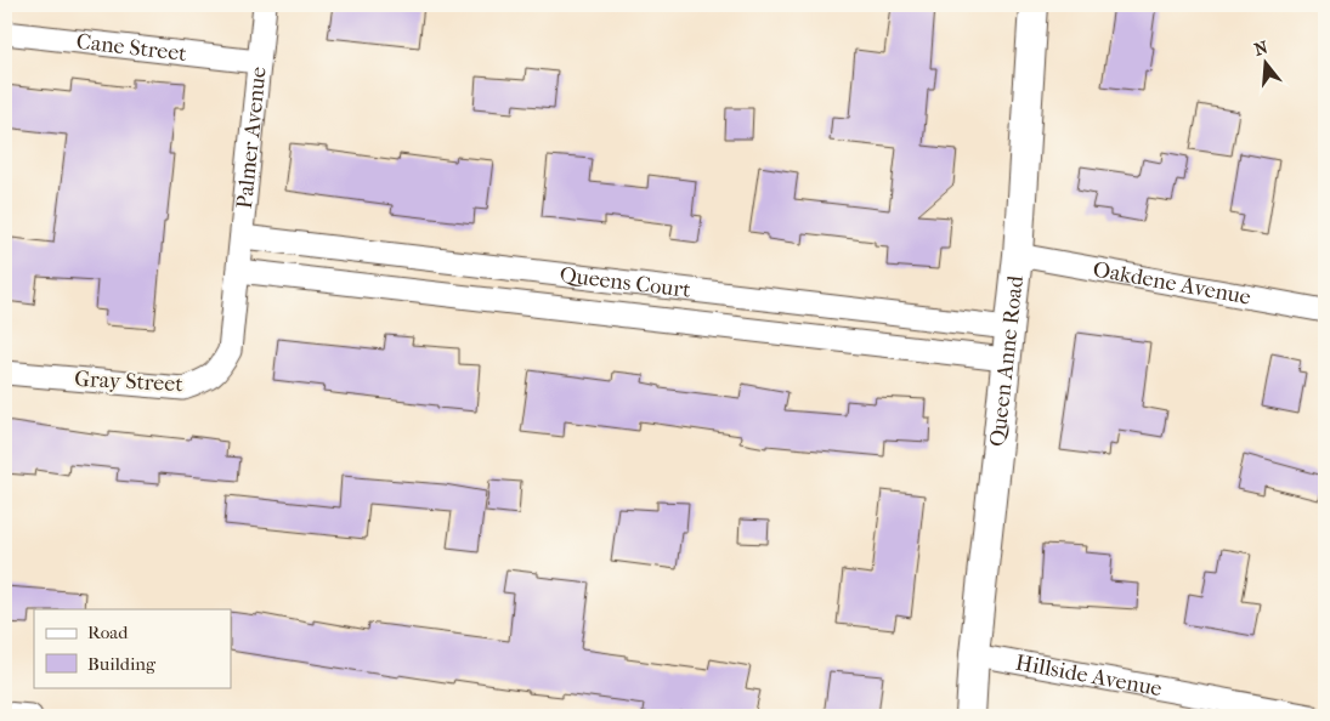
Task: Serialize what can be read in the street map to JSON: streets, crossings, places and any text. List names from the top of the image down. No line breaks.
{"streets":{"street":["Cane Street","Palmer Avenue","Queens Court","Oakdene Avenue","Queen Anne Road","Gray Street","Hillside Avenue"]},"crossings":[["Cane Street","Palmer Avenue"],["Palmer Avenue","Queens Court"],["Palmer Avenue","Gray Street"],["Queens Court","Queen Anne Road"],["Queens Court","Gray Street"],["Oakdene Avenue","Queen Anne Road"],["Queen Anne Road","Hillside Avenue"]],"legend":["Road","Building"],"north":"top"}
